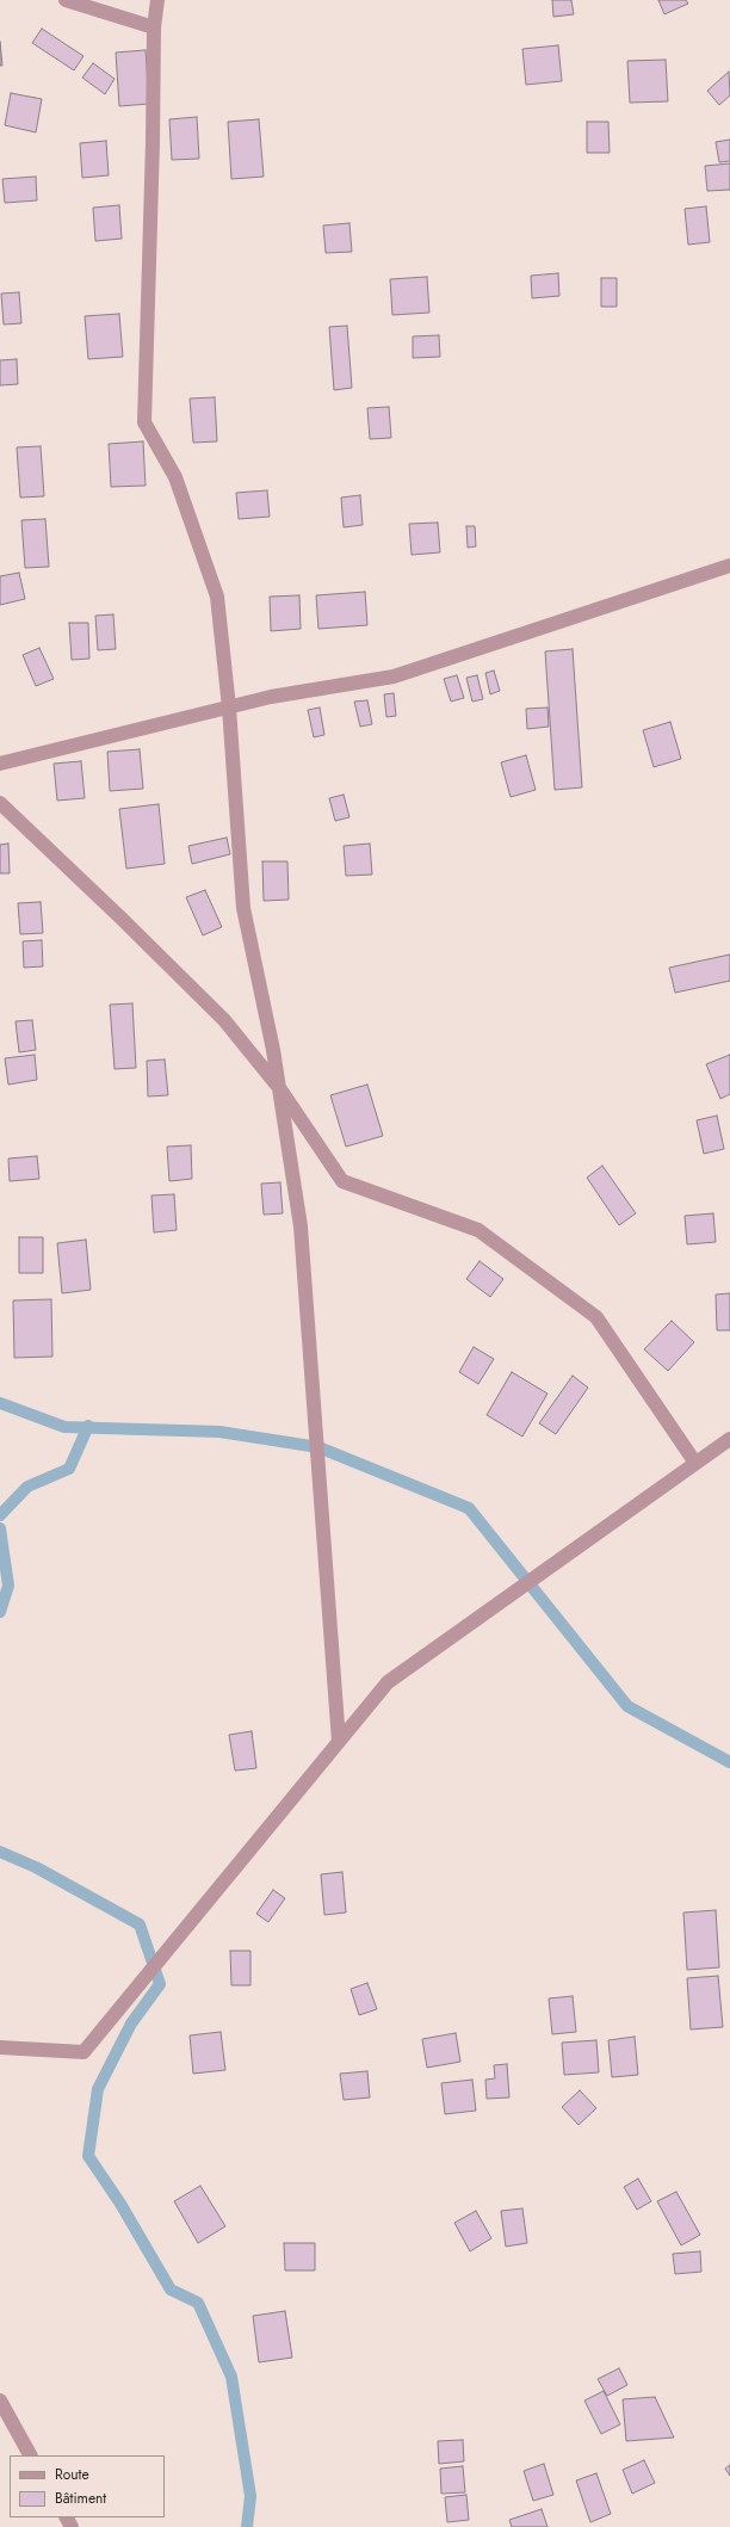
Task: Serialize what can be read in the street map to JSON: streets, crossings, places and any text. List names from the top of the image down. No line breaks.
{"legend":["Route","Bâtiment"]}
